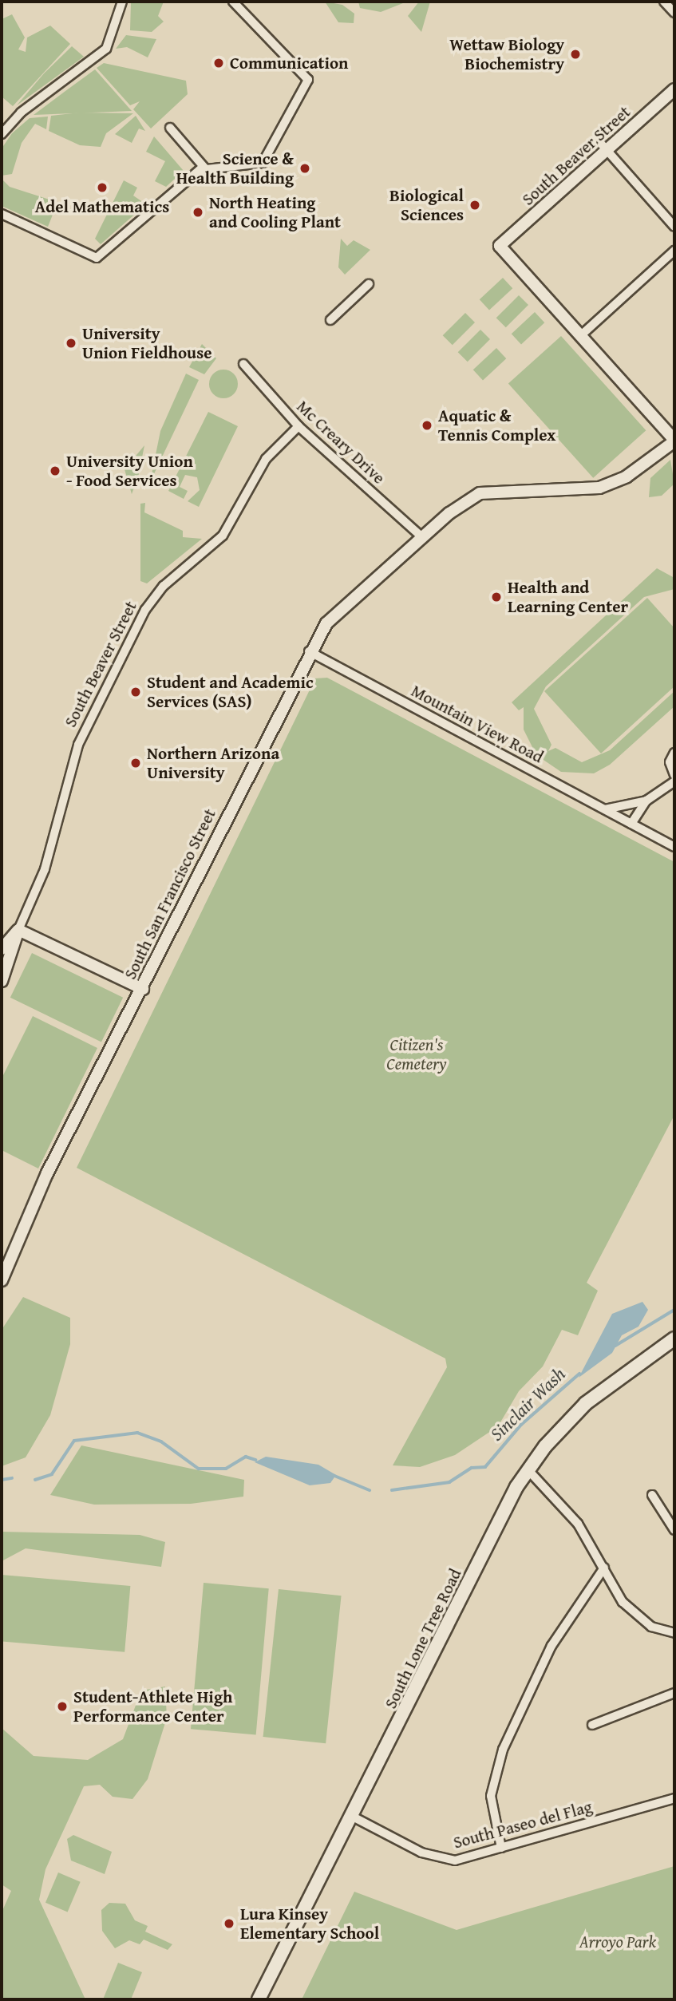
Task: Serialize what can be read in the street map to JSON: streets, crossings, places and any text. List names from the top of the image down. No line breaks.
{"streets":{"main road":["South Lone Tree Road"],"street":["South Beaver Street","Mc Creary Drive","Mountain View Road","South San Francisco Street","South Paseo del Flag"]},"crossings":[["South Beaver Street","Mc Creary Drive"],["Mc Creary Drive","South San Francisco Street"],["Mountain View Road","South San Francisco Street"],["South Lone Tree Road","South Paseo del Flag"]],"water":["Sinclair Wash"],"parks":["Citizen's Cemetery","Arroyo Park"],"places":["Wettaw Biology Biochemistry","Communication","Science & Health Building","Adel Mathematics","Biological Sciences","North Heating and Cooling Plant","University Union Fieldhouse","Aquatic & Tennis Complex","University Union - Food Services","Health and Learning Center","Student and Academic Services (SAS)","Northern Arizona University","Student-Athlete High Performance Center","Lura Kinsey Elementary School"]}
